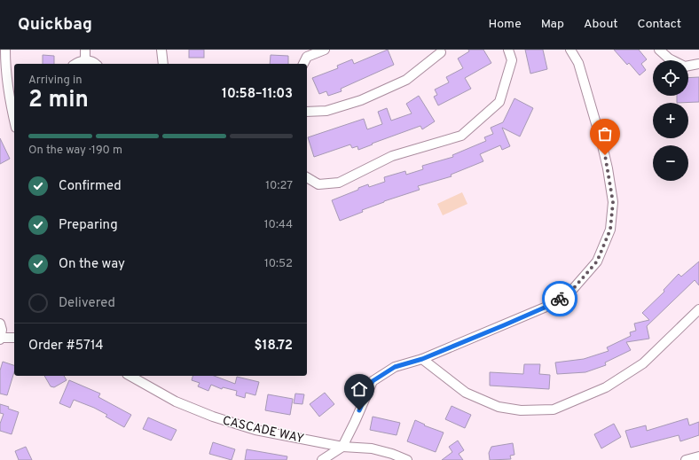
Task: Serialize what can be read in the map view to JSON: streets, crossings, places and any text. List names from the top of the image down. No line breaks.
{"streets":{"street":["CASCADE WAY"]},"page":{"header":"Quickbag","nav":["Home","Map","About","Contact"],"map_buttons":["+","−"],"heading":["2 min","Arriving in","10:58–11:03"],"panel":["Order #5714","$18.72"],"bar":"On the way · 190 m","list":[["Confirmed","10:27"],["Preparing","10:44"],["On the way","10:52"],"Delivered"]}}
